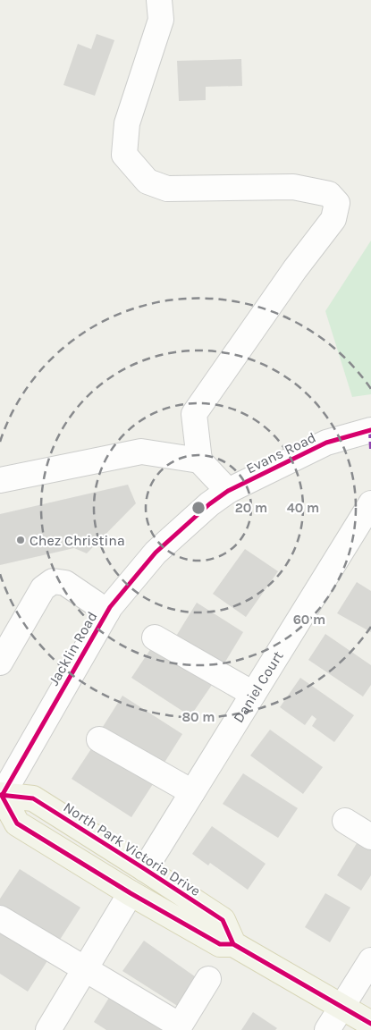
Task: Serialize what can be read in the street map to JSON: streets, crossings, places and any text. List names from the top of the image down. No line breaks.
{"streets":{"main road":["North Park Victoria Drive"],"street":["Evans Road","Jacklin Road","Daniel Court"]},"crossings":[["Evans Road","Jacklin Road"],["Jacklin Road","North Park Victoria Drive"],["Daniel Court","North Park Victoria Drive"]],"places":["Chez Christina"],"rings":["20 m","40 m","60 m","80 m"]}
